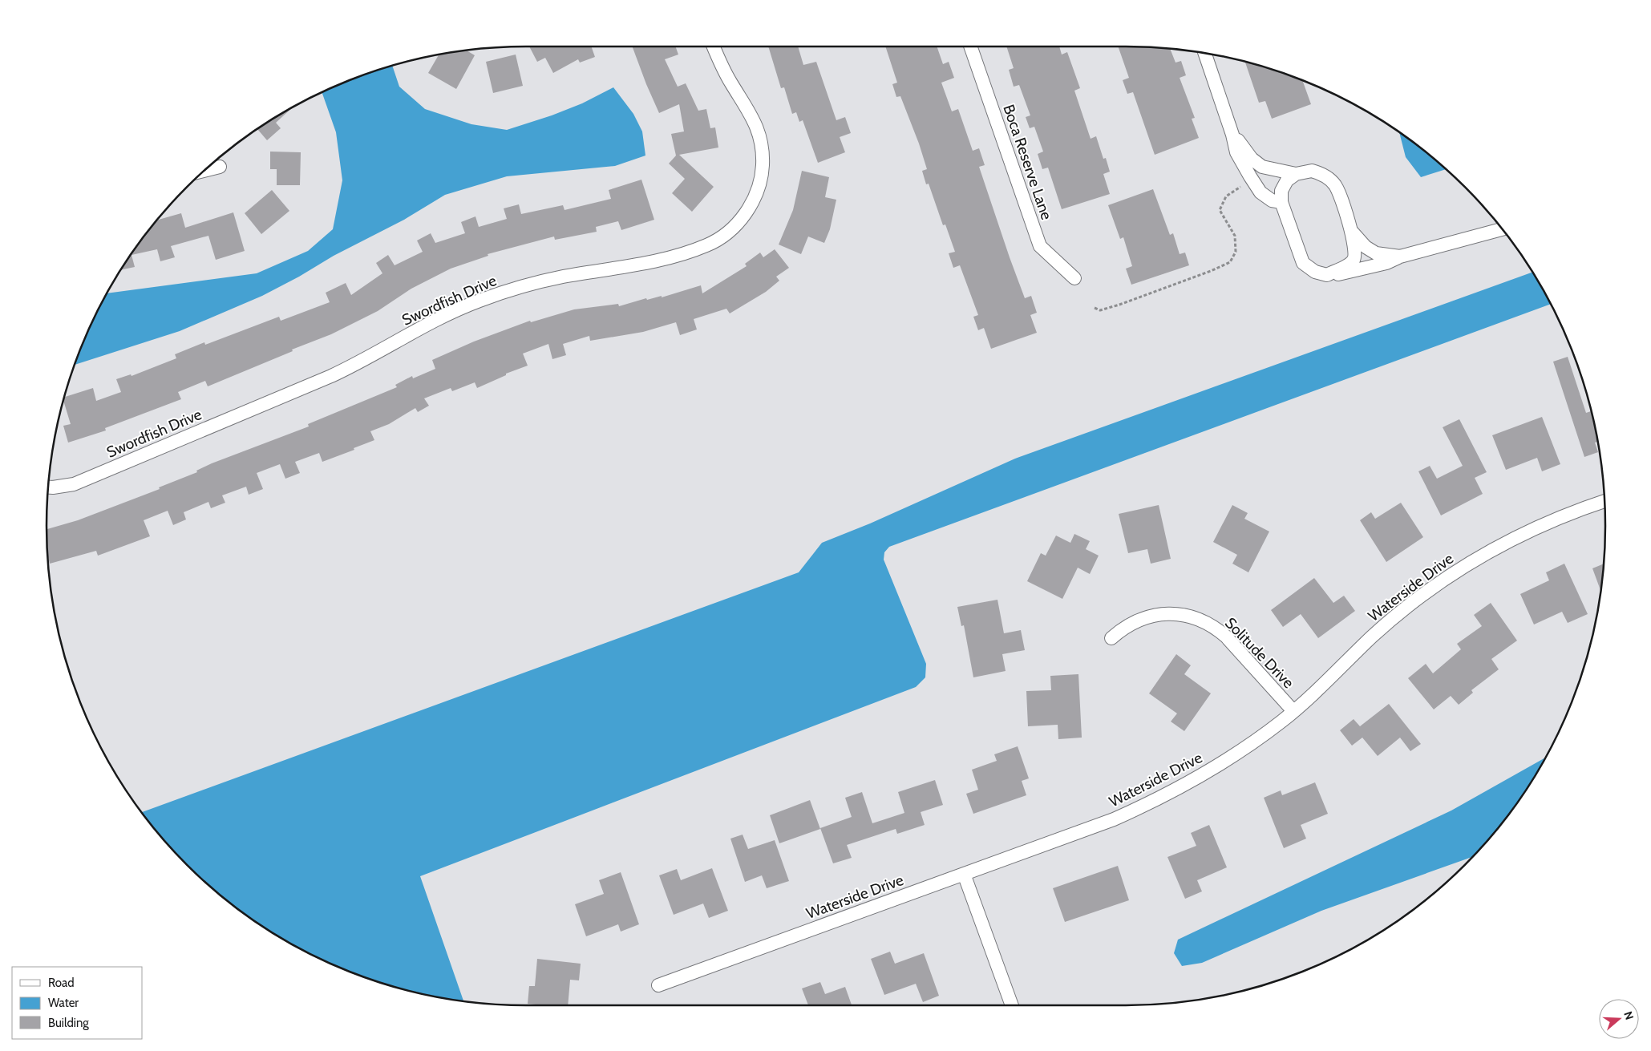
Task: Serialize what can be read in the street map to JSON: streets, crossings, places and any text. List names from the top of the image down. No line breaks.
{"streets":{"street":["Boca Reserve Lane","Swordfish Drive","Waterside Drive","Solitude Drive"]},"crossings":[["Waterside Drive","Solitude Drive"]],"legend":["Road","Water","Building"],"north":"right"}
